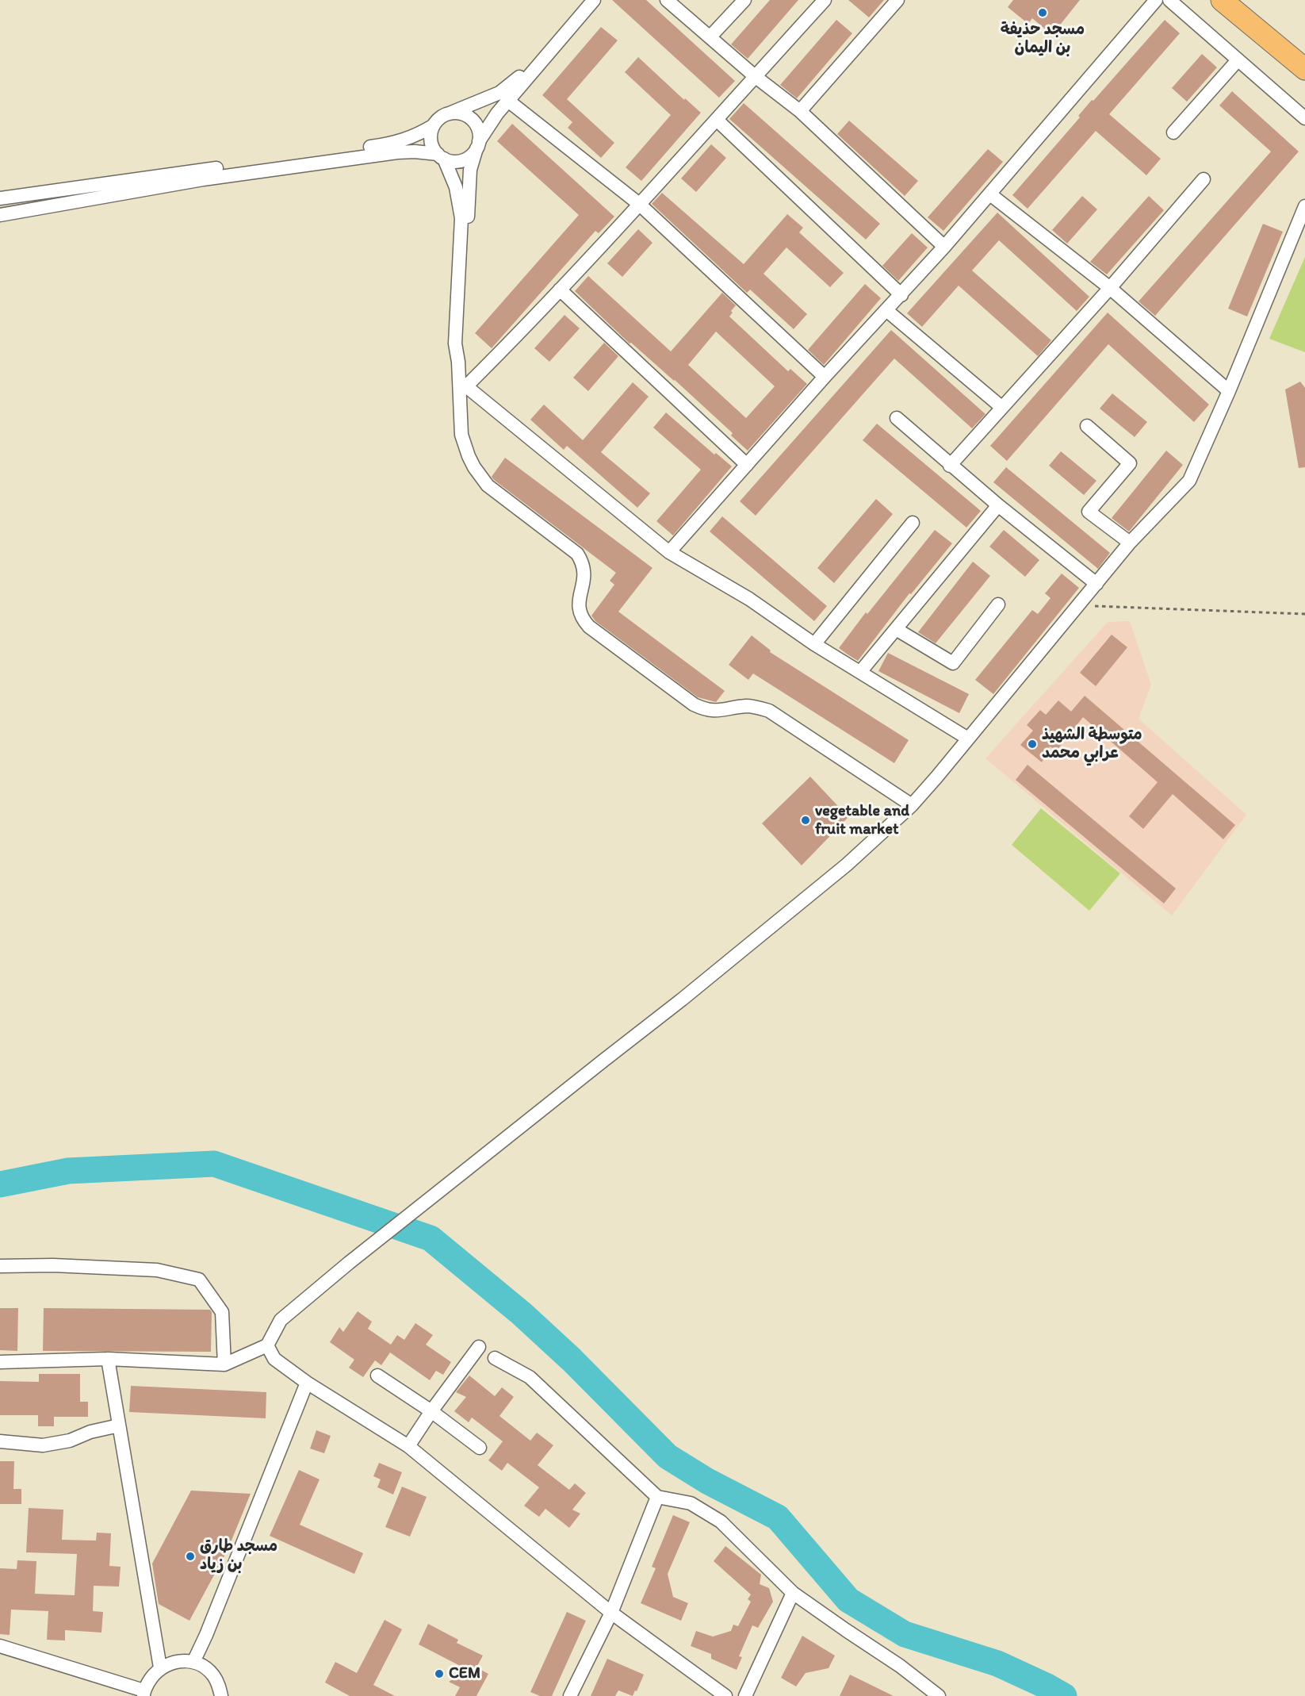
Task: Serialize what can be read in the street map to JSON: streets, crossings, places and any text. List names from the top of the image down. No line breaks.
{"places":["مسجد حذيفة بن اليمان","متوسطة الشهيذ عرابي محمد","vegetable and fruit market","مسجد طارق بن زياد","CEM"]}
